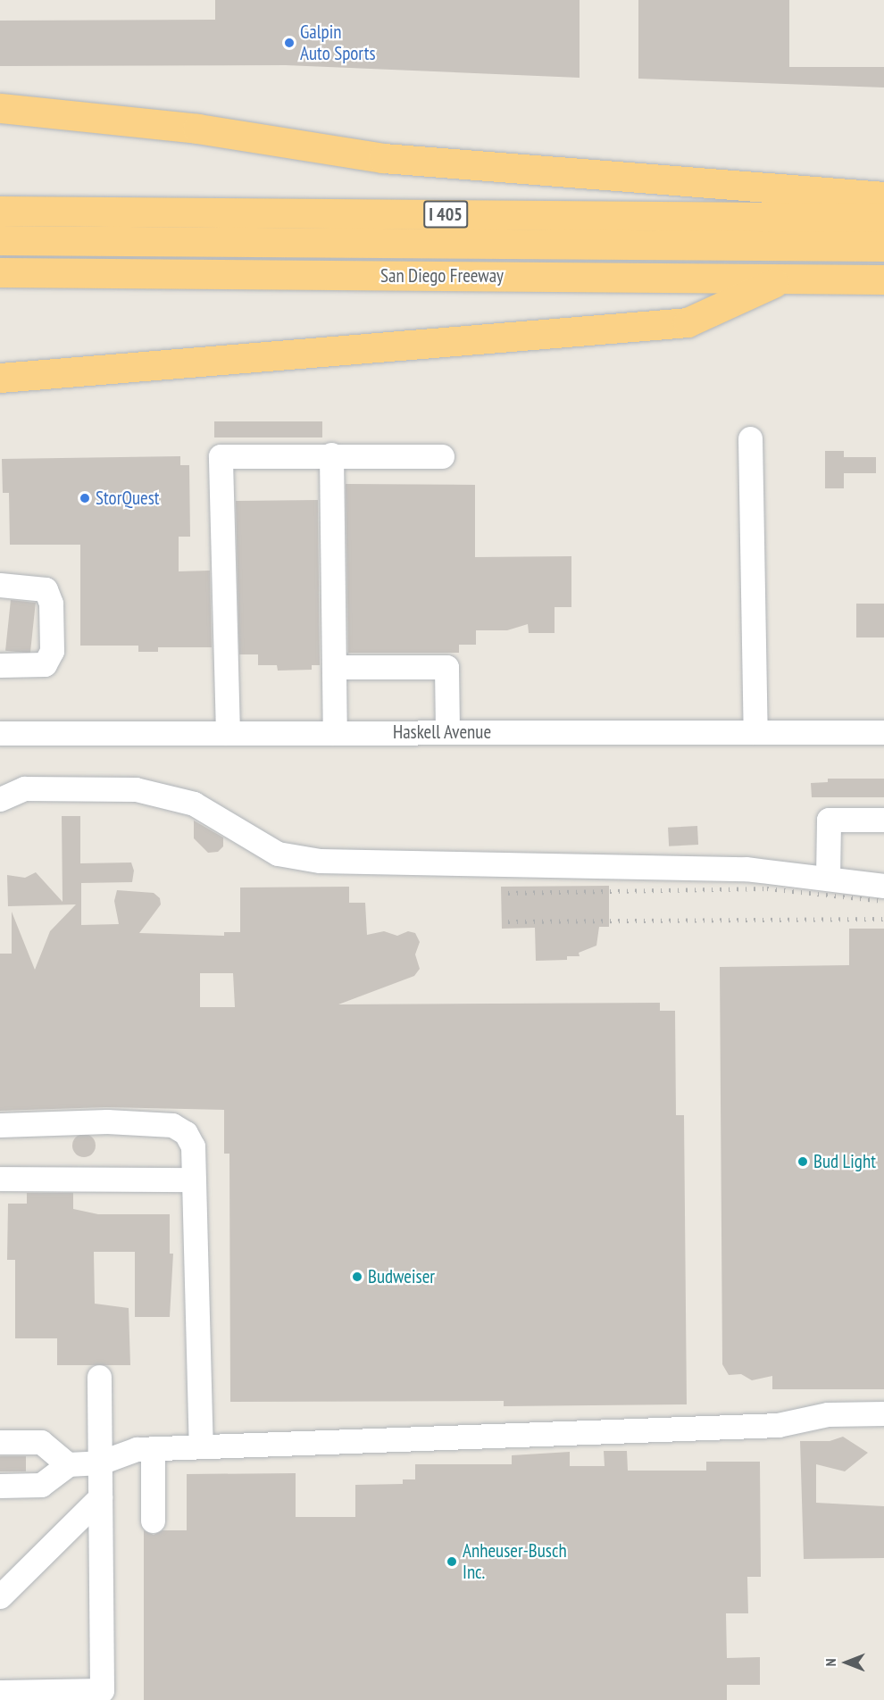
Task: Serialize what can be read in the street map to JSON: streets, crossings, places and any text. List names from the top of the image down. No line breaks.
{"streets":{"highway":["I 405","San Diego Freeway"],"street":["Haskell Avenue"]},"places":["Galpin Auto Sports","StorQuest","Bud Light","Budweiser","Anheuser-Busch Inc."],"north":"left"}
